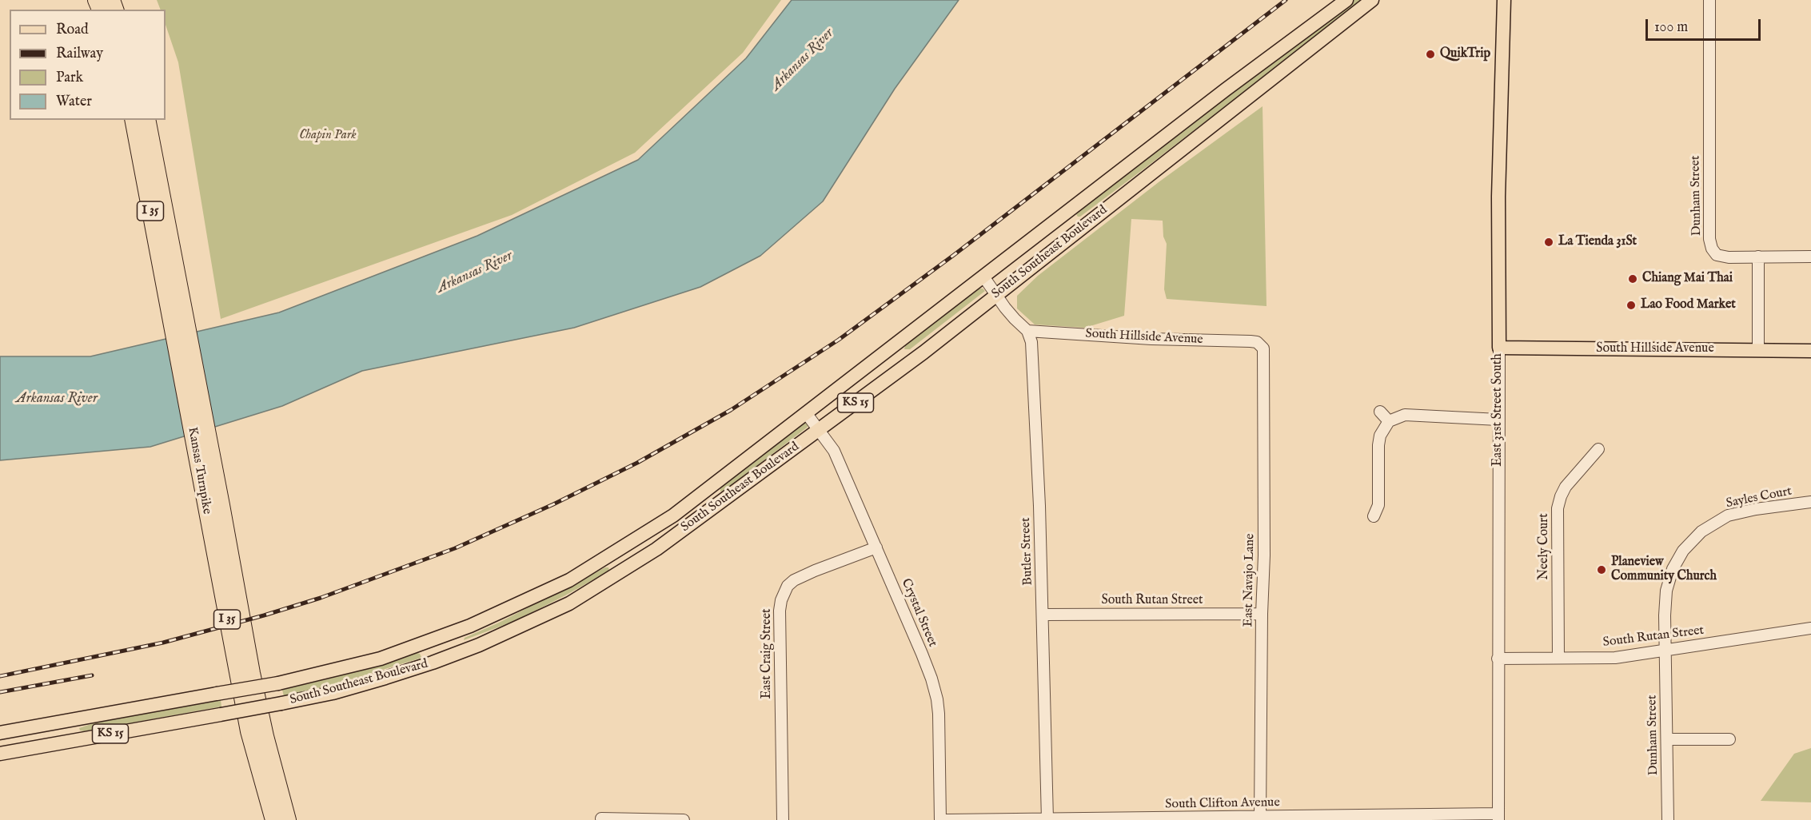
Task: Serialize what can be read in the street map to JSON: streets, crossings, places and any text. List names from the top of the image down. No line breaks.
{"streets":{"highway":["I 35","Kansas Turnpike"],"main road":["South Southeast Boulevard","South Hillside Avenue","KS 15","East 31st Street South"],"street":["Dunham Street","Sayles Court","Neely Court","Butler Street","East Navajo Lane","South Rutan Street","Crystal Street","East Craig Street","South Clifton Avenue"]},"crossings":[["Dunham Street","Sayles Court"],["Dunham Street","South Rutan Street"],["South Southeast Boulevard","Crystal Street"],["South Hillside Avenue","East 31st Street South"],["South Hillside Avenue","Butler Street"],["South Hillside Avenue","East Navajo Lane"],["East 31st Street South","South Rutan Street"],["East 31st Street South","South Clifton Avenue"],["Sayles Court","South Rutan Street"],["Neely Court","South Rutan Street"],["Butler Street","South Rutan Street"],["Butler Street","South Clifton Avenue"],["East Navajo Lane","South Rutan Street"],["East Navajo Lane","South Clifton Avenue"],["Crystal Street","East Craig Street"]],"water":["Arkansas River"],"parks":["Chapin Park"],"places":["QuikTrip","La Tienda 31St","Chiang Mai Thai","Lao Food Market","Planeview Community Church"],"legend":["Road","Railway","Park","Water"],"scale_bar":"100 m"}
